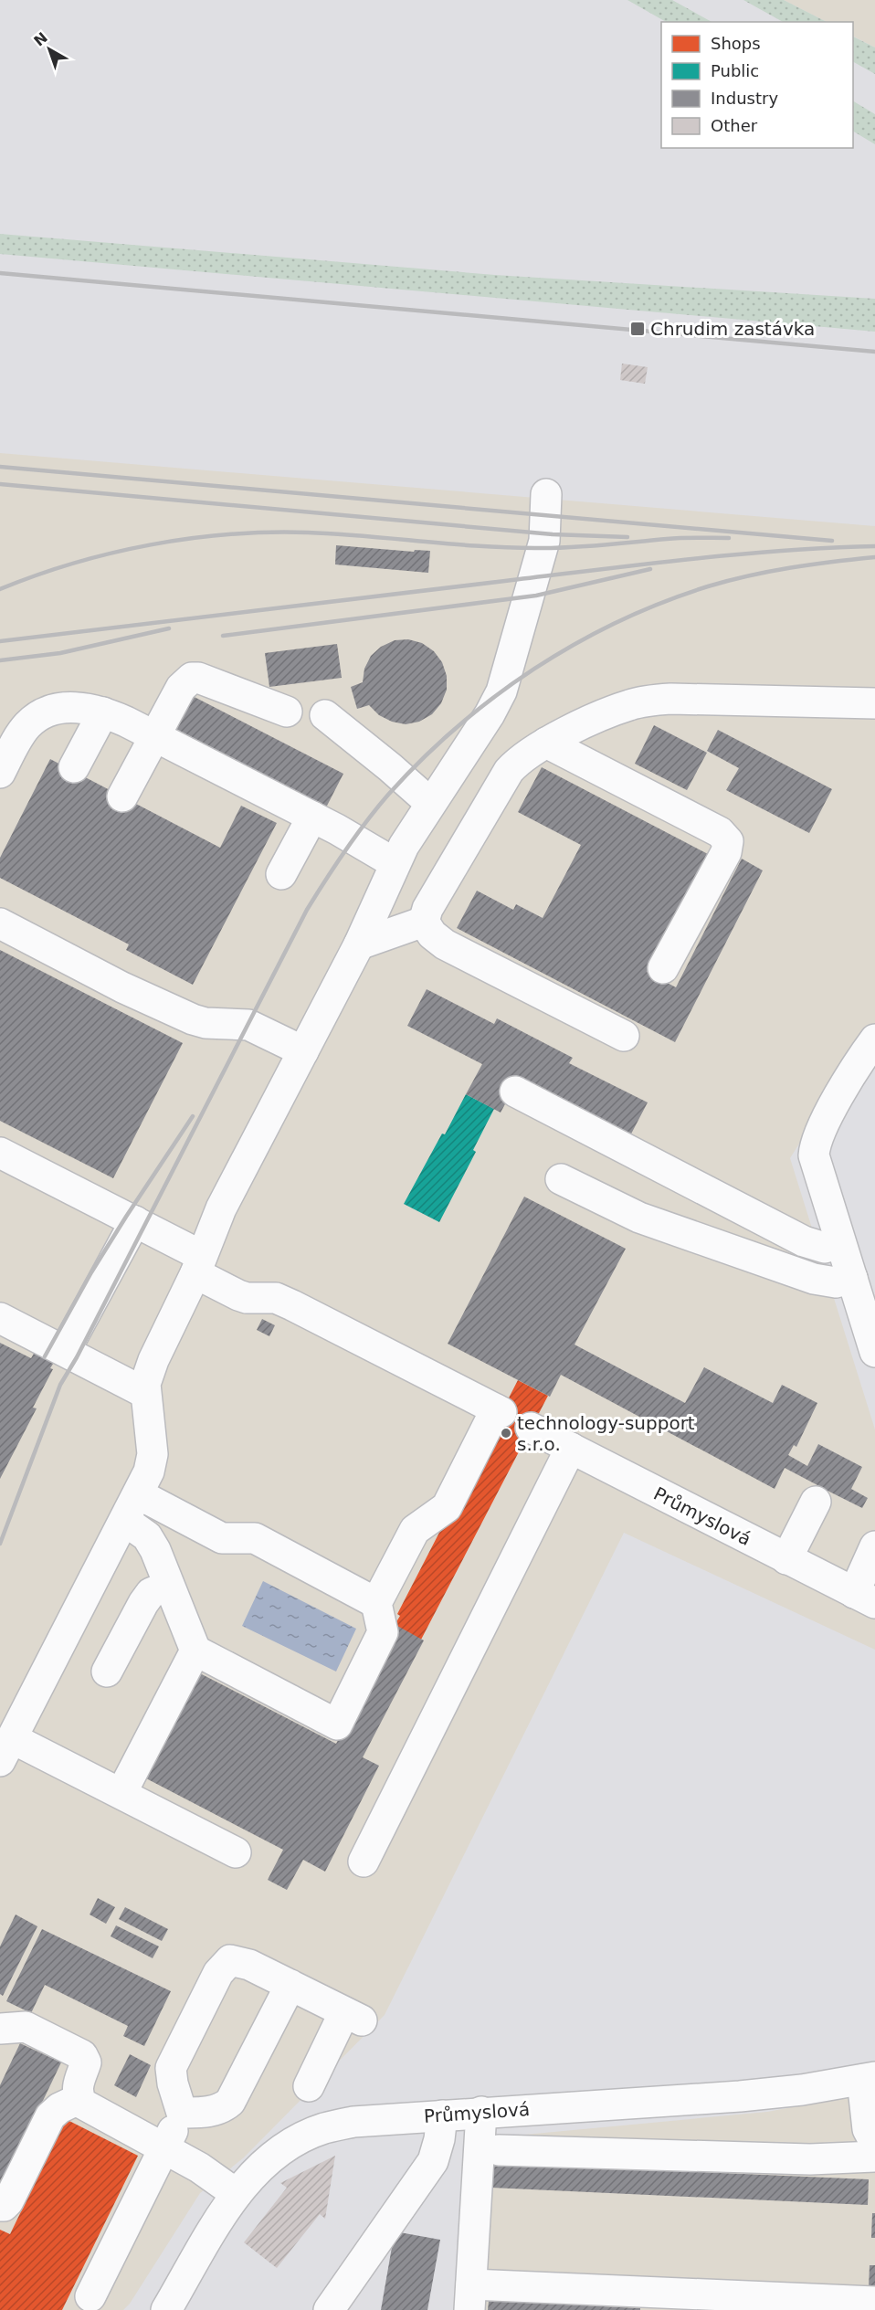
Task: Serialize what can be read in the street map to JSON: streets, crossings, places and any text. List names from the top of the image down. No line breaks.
{"streets":{"street":["Průmyslová"]},"places":{"transit":["Chrudim zastávka"],"other":["technology-support s.r.o."]},"legend":["Shops","Public","Industry","Other"],"north":"top left"}
